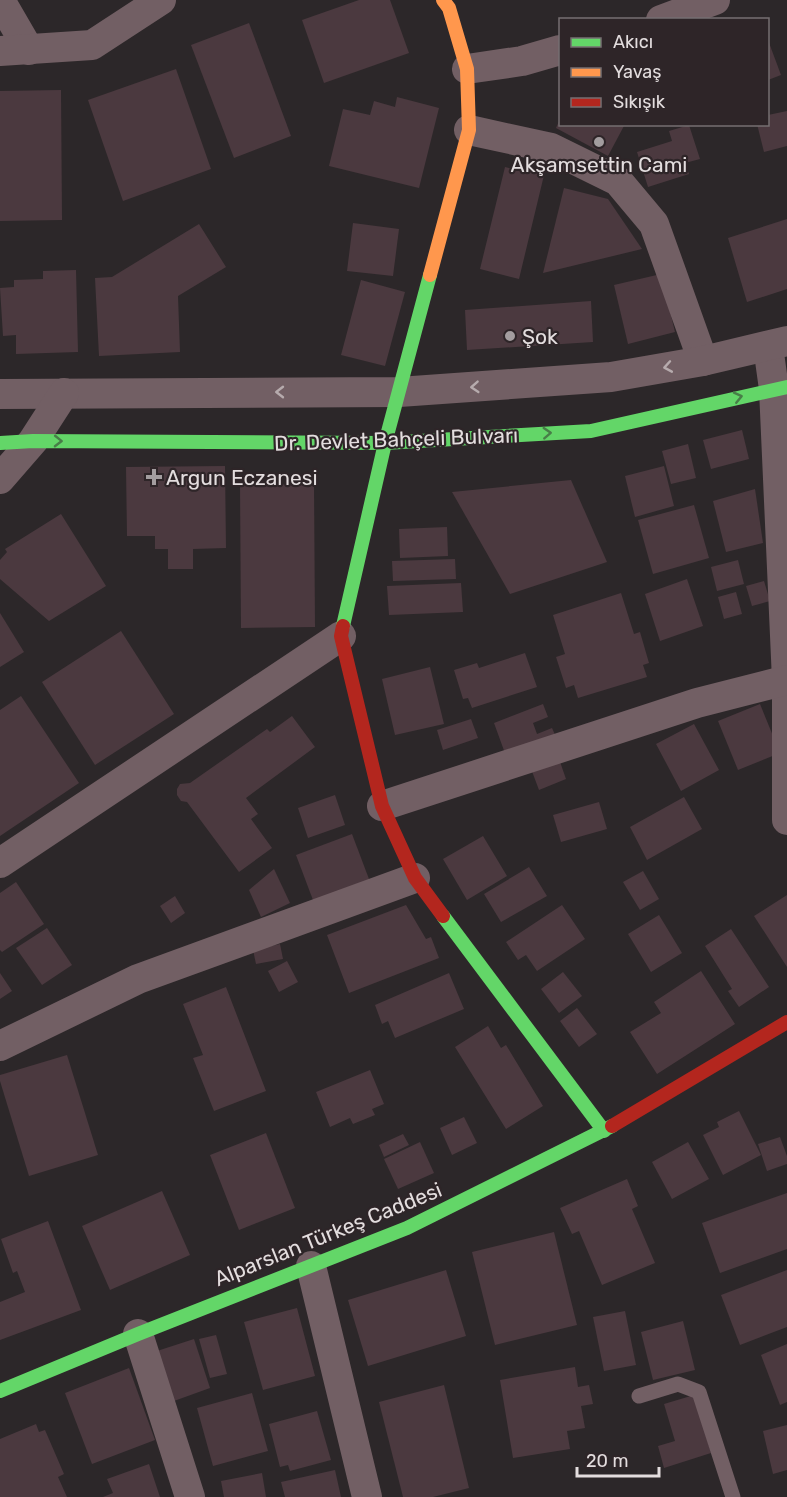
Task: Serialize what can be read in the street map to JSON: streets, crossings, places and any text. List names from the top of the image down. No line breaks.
{"streets":{"street":["Dr. Devlet Bahçeli Bulvarı","Alparslan Türkeş Caddesi"]},"places":{"other":["Akşamsettin Cami","Şok"],"health":["Argun Eczanesi"]},"legend":["Akıcı","Yavaş","Sıkışık"],"scale_bar":"20 m"}
